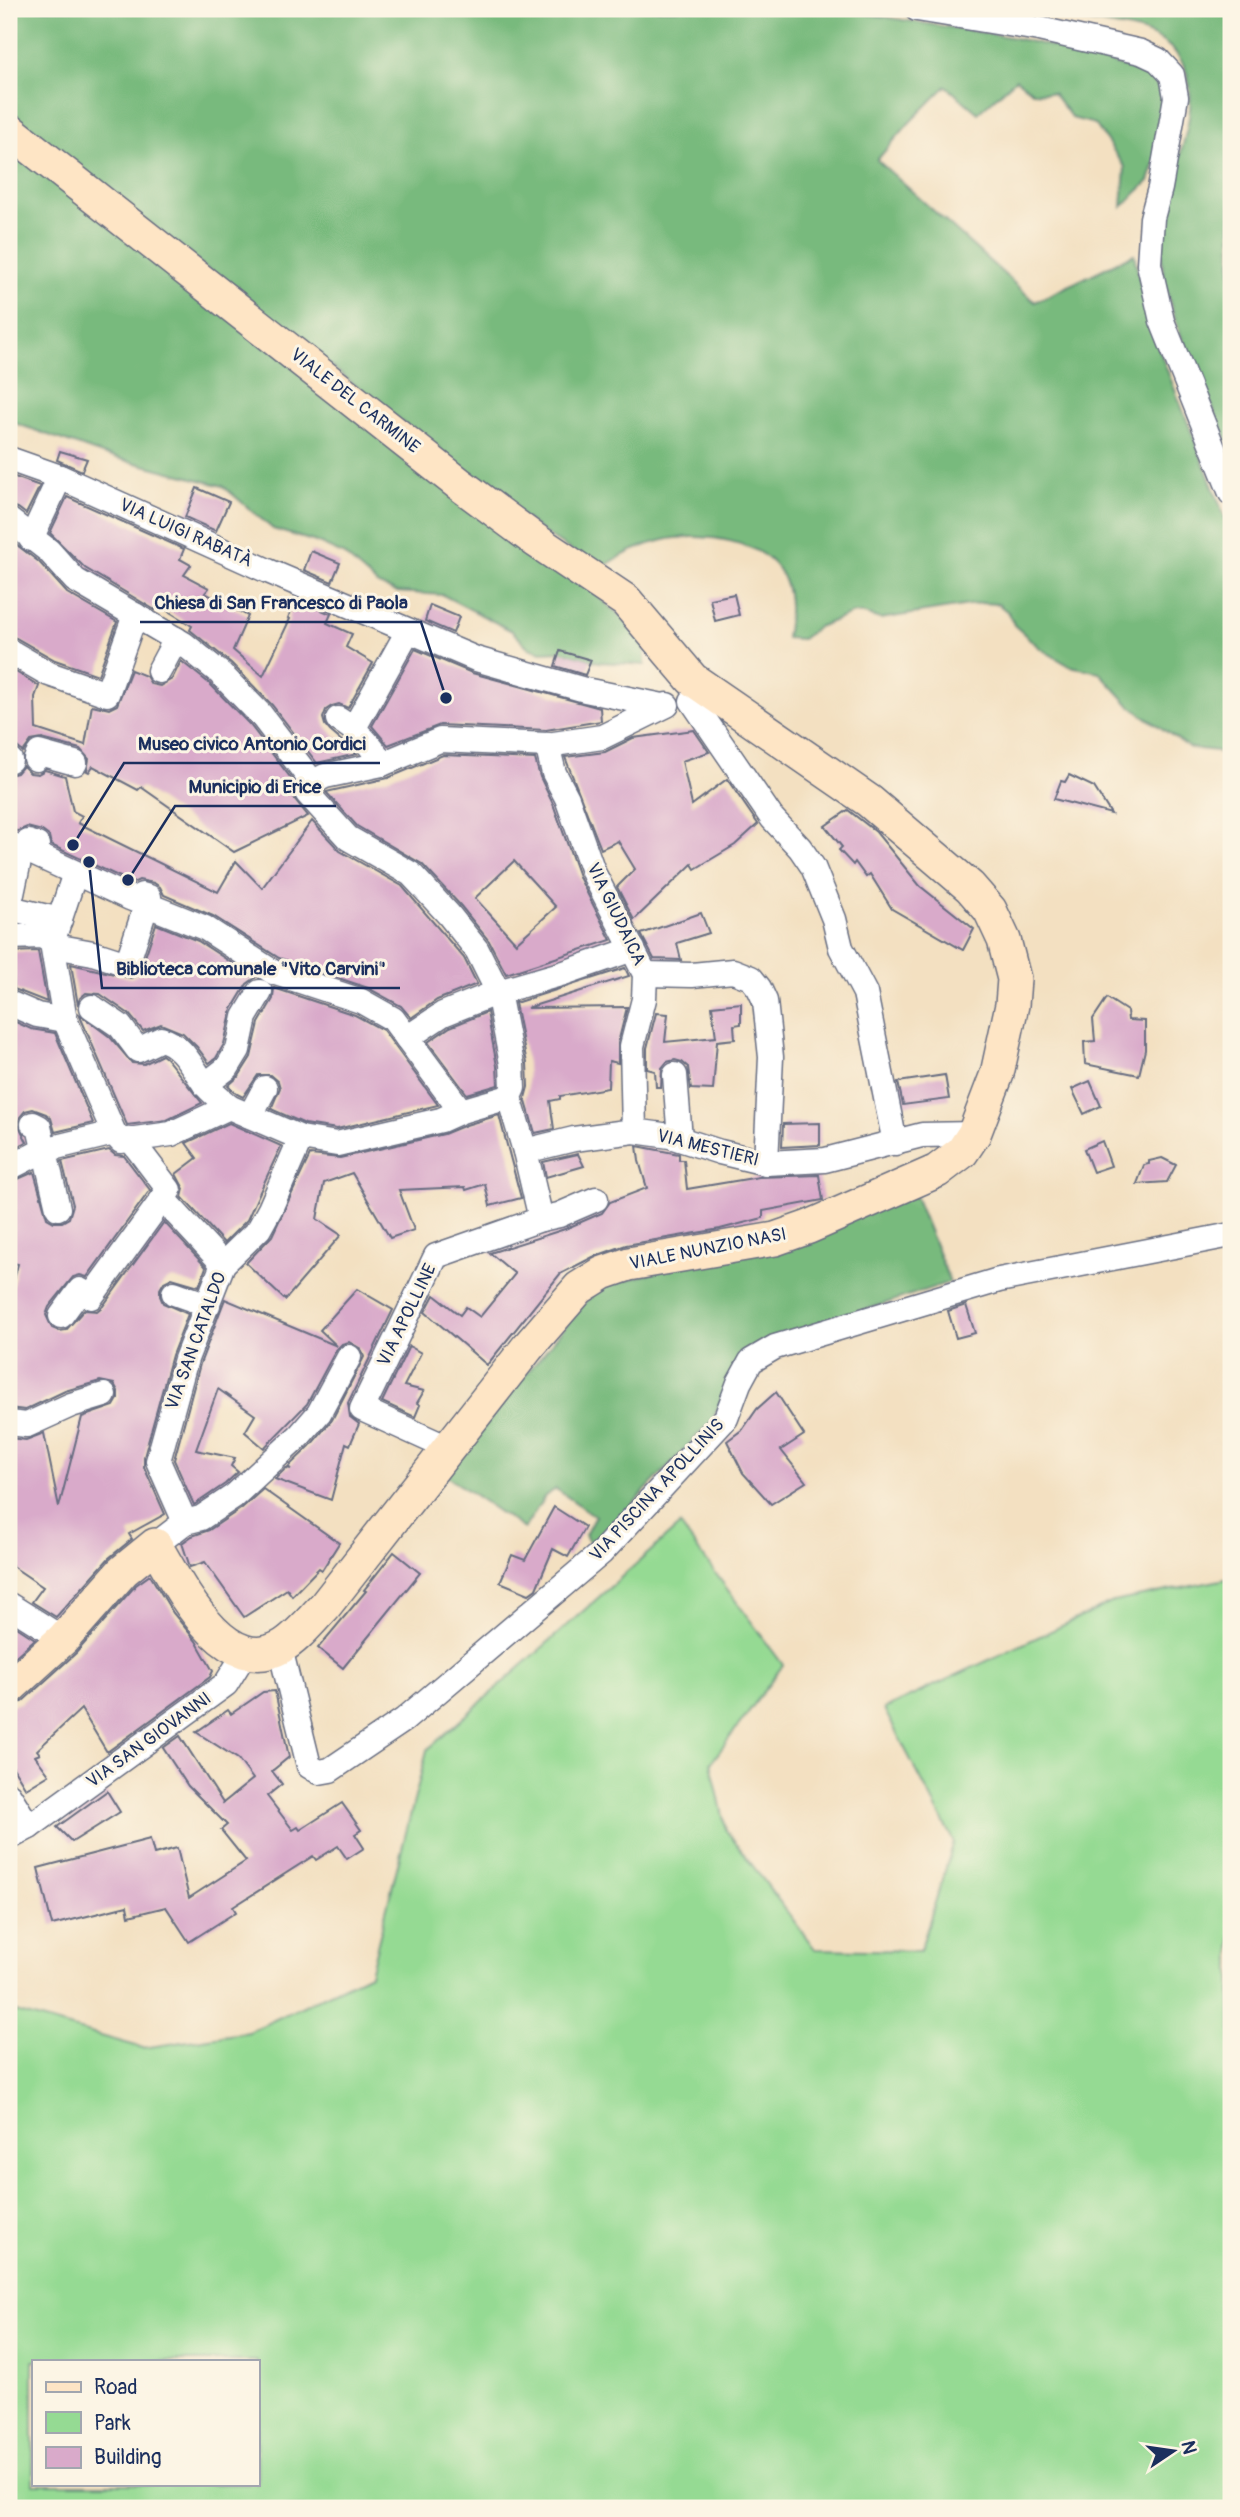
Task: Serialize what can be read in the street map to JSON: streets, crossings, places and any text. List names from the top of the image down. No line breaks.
{"streets":{"street":["VIALE DEL CARMINE","VIA LUIGI RABATÀ","VIA GIUDAICA","VIA MESTIERI","VIALE NUNZIO NASI","VIA APOLLINE","VIA SAN CATALDO","VIA PISCINA APOLLINIS","VIA SAN GIOVANNI"]},"crossings":[["VIALE DEL CARMINE","VIALE NUNZIO NASI"],["VIA GIUDAICA","VIA MESTIERI"],["VIA MESTIERI","VIALE NUNZIO NASI"],["VIALE NUNZIO NASI","VIA APOLLINE"],["VIALE NUNZIO NASI","VIA PISCINA APOLLINIS"]],"places":["Chiesa di San Francesco di Paola","Museo civico Antonio Cordici","Biblioteca comunale \"Vito Carvini\"","Municipio di Erice"],"legend":["Road","Park","Building"],"north":"right"}
